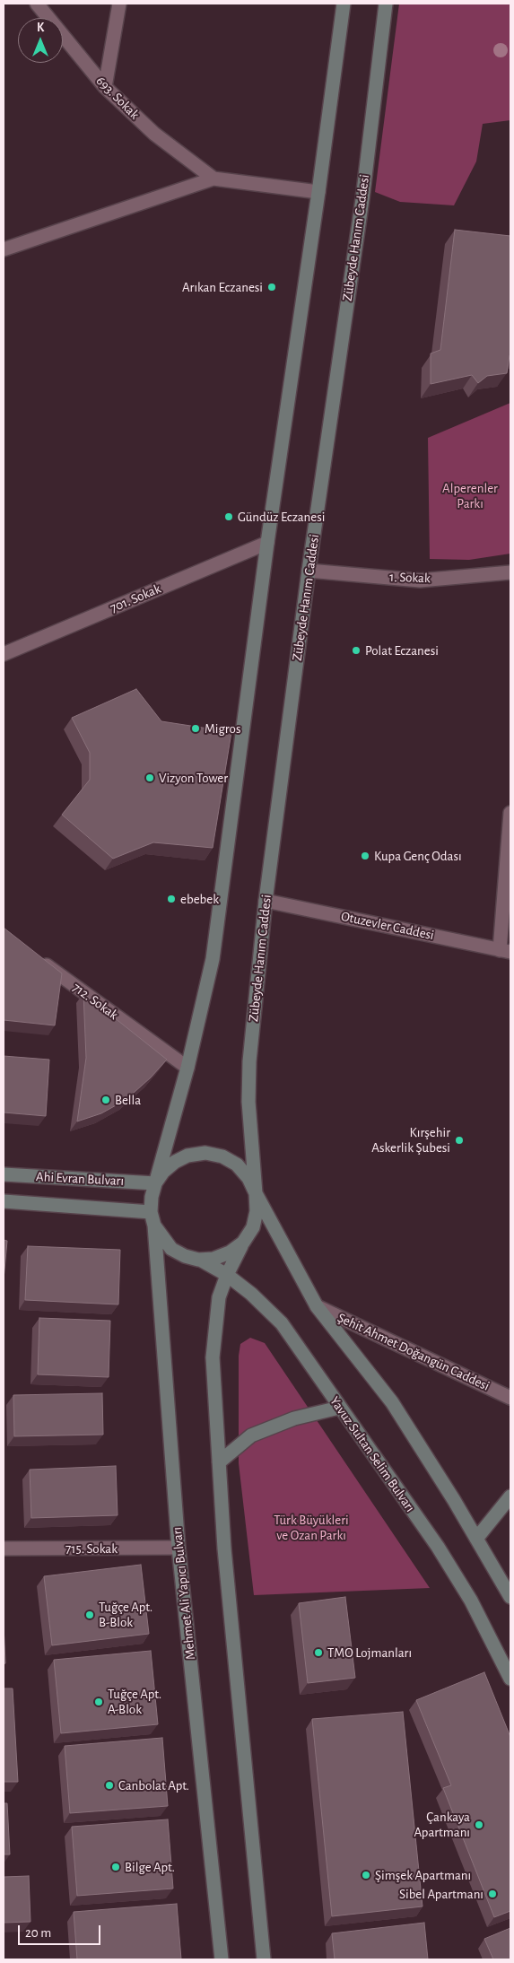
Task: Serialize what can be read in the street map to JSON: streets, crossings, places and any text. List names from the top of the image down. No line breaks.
{"streets":{"main road":["Zübeyde Hanım Caddesi","Ahi Evran Bulvarı","Yavuz Sultan Selim Bulvarı","Mehmet Ali Yapıcı Bulvarı"],"street":["693. Sokak","1. Sokak","701. Sokak","Otuzevler Caddesi","712. Sokak","Şehit Ahmet Doğangün Caddesi","715. Sokak"]},"crossings":[["Zübeyde Hanım Caddesi","1. Sokak"],["Zübeyde Hanım Caddesi","Otuzevler Caddesi"],["Zübeyde Hanım Caddesi","Ahi Evran Bulvarı"],["Zübeyde Hanım Caddesi","Yavuz Sultan Selim Bulvarı"],["Zübeyde Hanım Caddesi","Mehmet Ali Yapıcı Bulvarı"],["Ahi Evran Bulvarı","Yavuz Sultan Selim Bulvarı"],["Ahi Evran Bulvarı","Mehmet Ali Yapıcı Bulvarı"],["Yavuz Sultan Selim Bulvarı","Mehmet Ali Yapıcı Bulvarı"],["715. Sokak","Mehmet Ali Yapıcı Bulvarı"]],"parks":["Alperenler Parkı","Türk Büyükleri ve Ozan Parkı"],"places":["Arıkan Eczanesi","Gündüz Eczanesi","Polat Eczanesi","Migros","Vizyon Tower","Kupa Genç Odası","ebebek","Bella","Kırşehir Askerlik Şubesi","Tuğçe Apt. B-Blok","TMO Lojmanları","Tuğçe Apt. A-Blok","Canbolat Apt.","Çankaya Apartmanı","Bilge Apt.","Şimşek Apartmanı","Sibel Apartmanı"],"scale_bar":"20 m","north":"top"}
